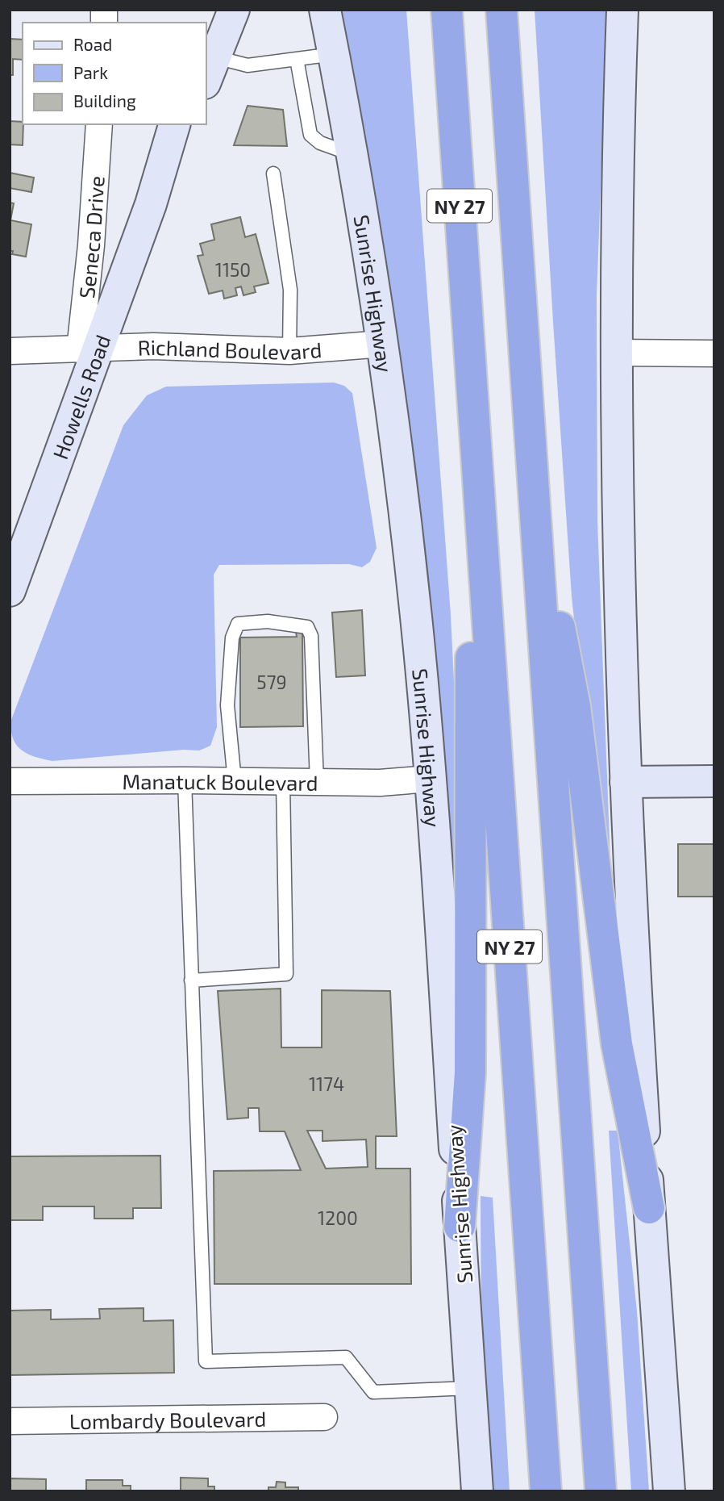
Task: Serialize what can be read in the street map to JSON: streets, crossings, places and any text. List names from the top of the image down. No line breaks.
{"streets":{"highway":["NY 27"],"main road":["Sunrise Highway","Howells Road"],"street":["Seneca Drive","Richland Boulevard","Manatuck Boulevard","Lombardy Boulevard"]},"crossings":[["Seneca Drive","Richland Boulevard"],["Seneca Drive","Howells Road"],["Sunrise Highway","Richland Boulevard"],["Sunrise Highway","Manatuck Boulevard"],["Richland Boulevard","Howells Road"]],"house_numbers":["1150","579","1174","1200"],"legend":["Road","Park","Building"]}
